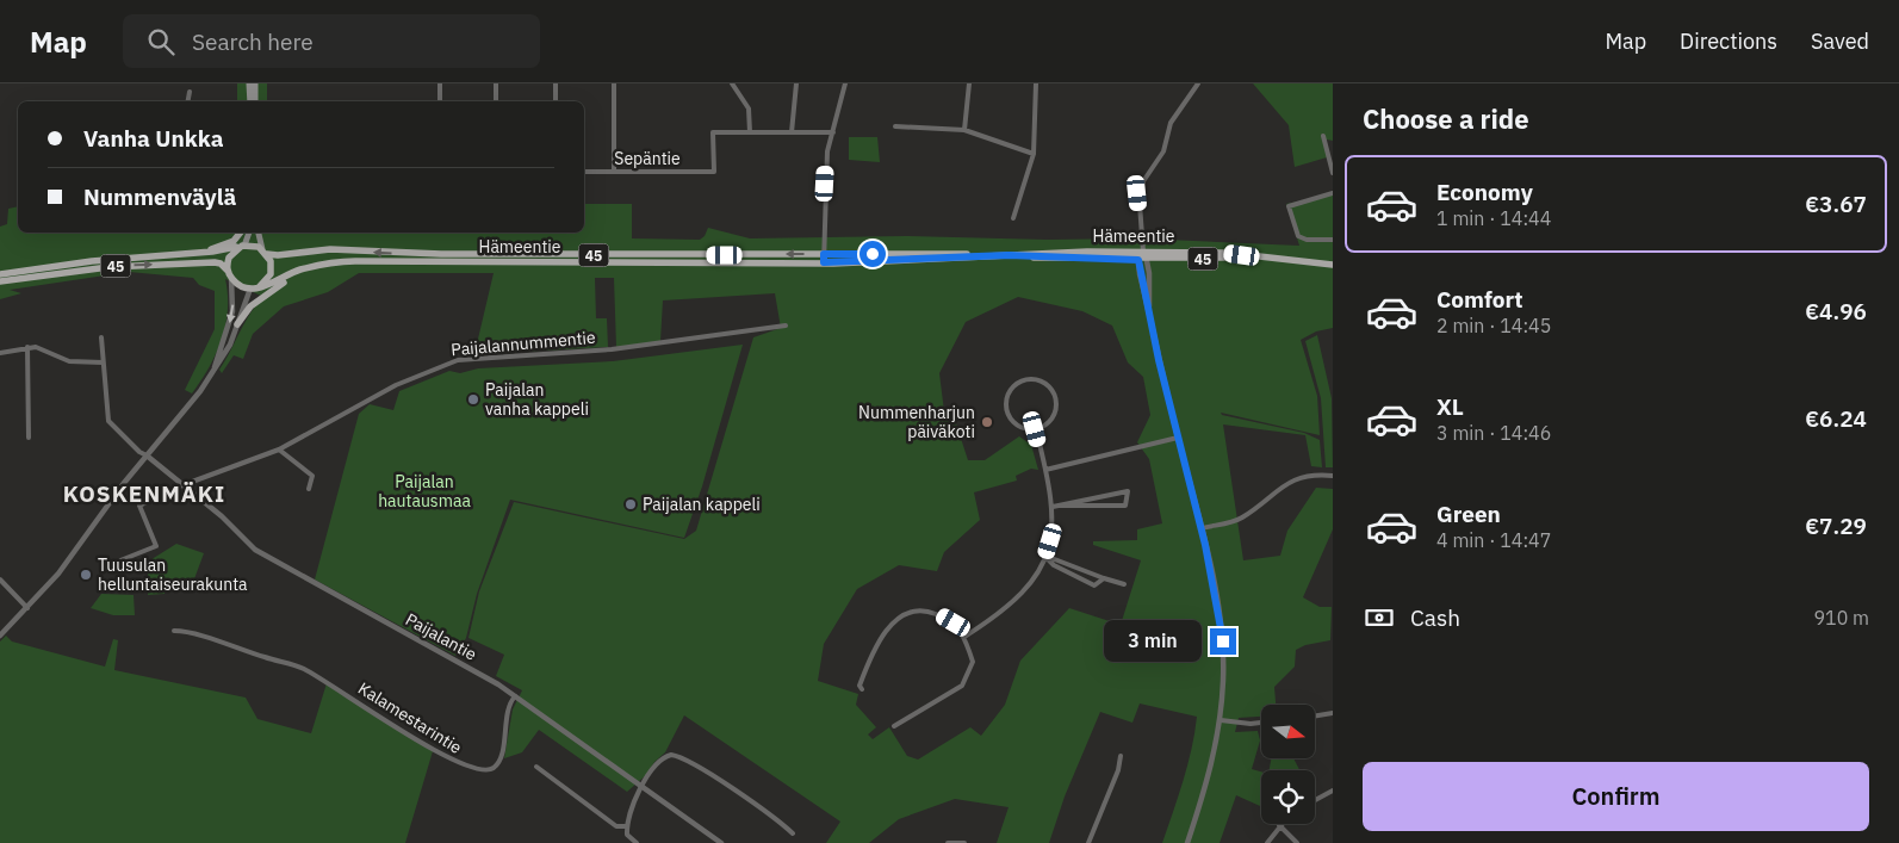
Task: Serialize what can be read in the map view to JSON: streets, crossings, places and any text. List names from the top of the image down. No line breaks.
{"streets":{"main road":["Hämeentie","45"],"street":["Sepäntie","Paijalannummentie","Paijalantie","Kalamestarintie"]},"crossings":[["Hämeentie","45"],["Paijalannummentie","Paijalantie"],["Paijalantie","Kalamestarintie"]],"districts":["KOSKENMÄKI"],"parks":["Paijalan hautausmaa"],"places":["Paijalan vanha kappeli","Nummenharjun päiväkoti","Paijalan kappeli","Tuusulan helluntaiseurakunta"],"north":"right","page":{"header":"Map","search":"Search here","nav":["Map","Directions","Saved"],"heading":"Choose a ride","banner":["Vanha Unkka","Nummenväylä"],"list":[{"name":"Economy","note":"1 min · 14:44","value":"€3.67"},{"name":"Comfort","note":"2 min · 14:45","value":"€4.96"},{"name":"XL","note":"3 min · 14:46","value":"€6.24"},{"name":"Green","note":"4 min · 14:47","value":"€7.29"}],"pay":["Cash","910 m"],"bubble":"3 min","buttons":"Confirm"}}
